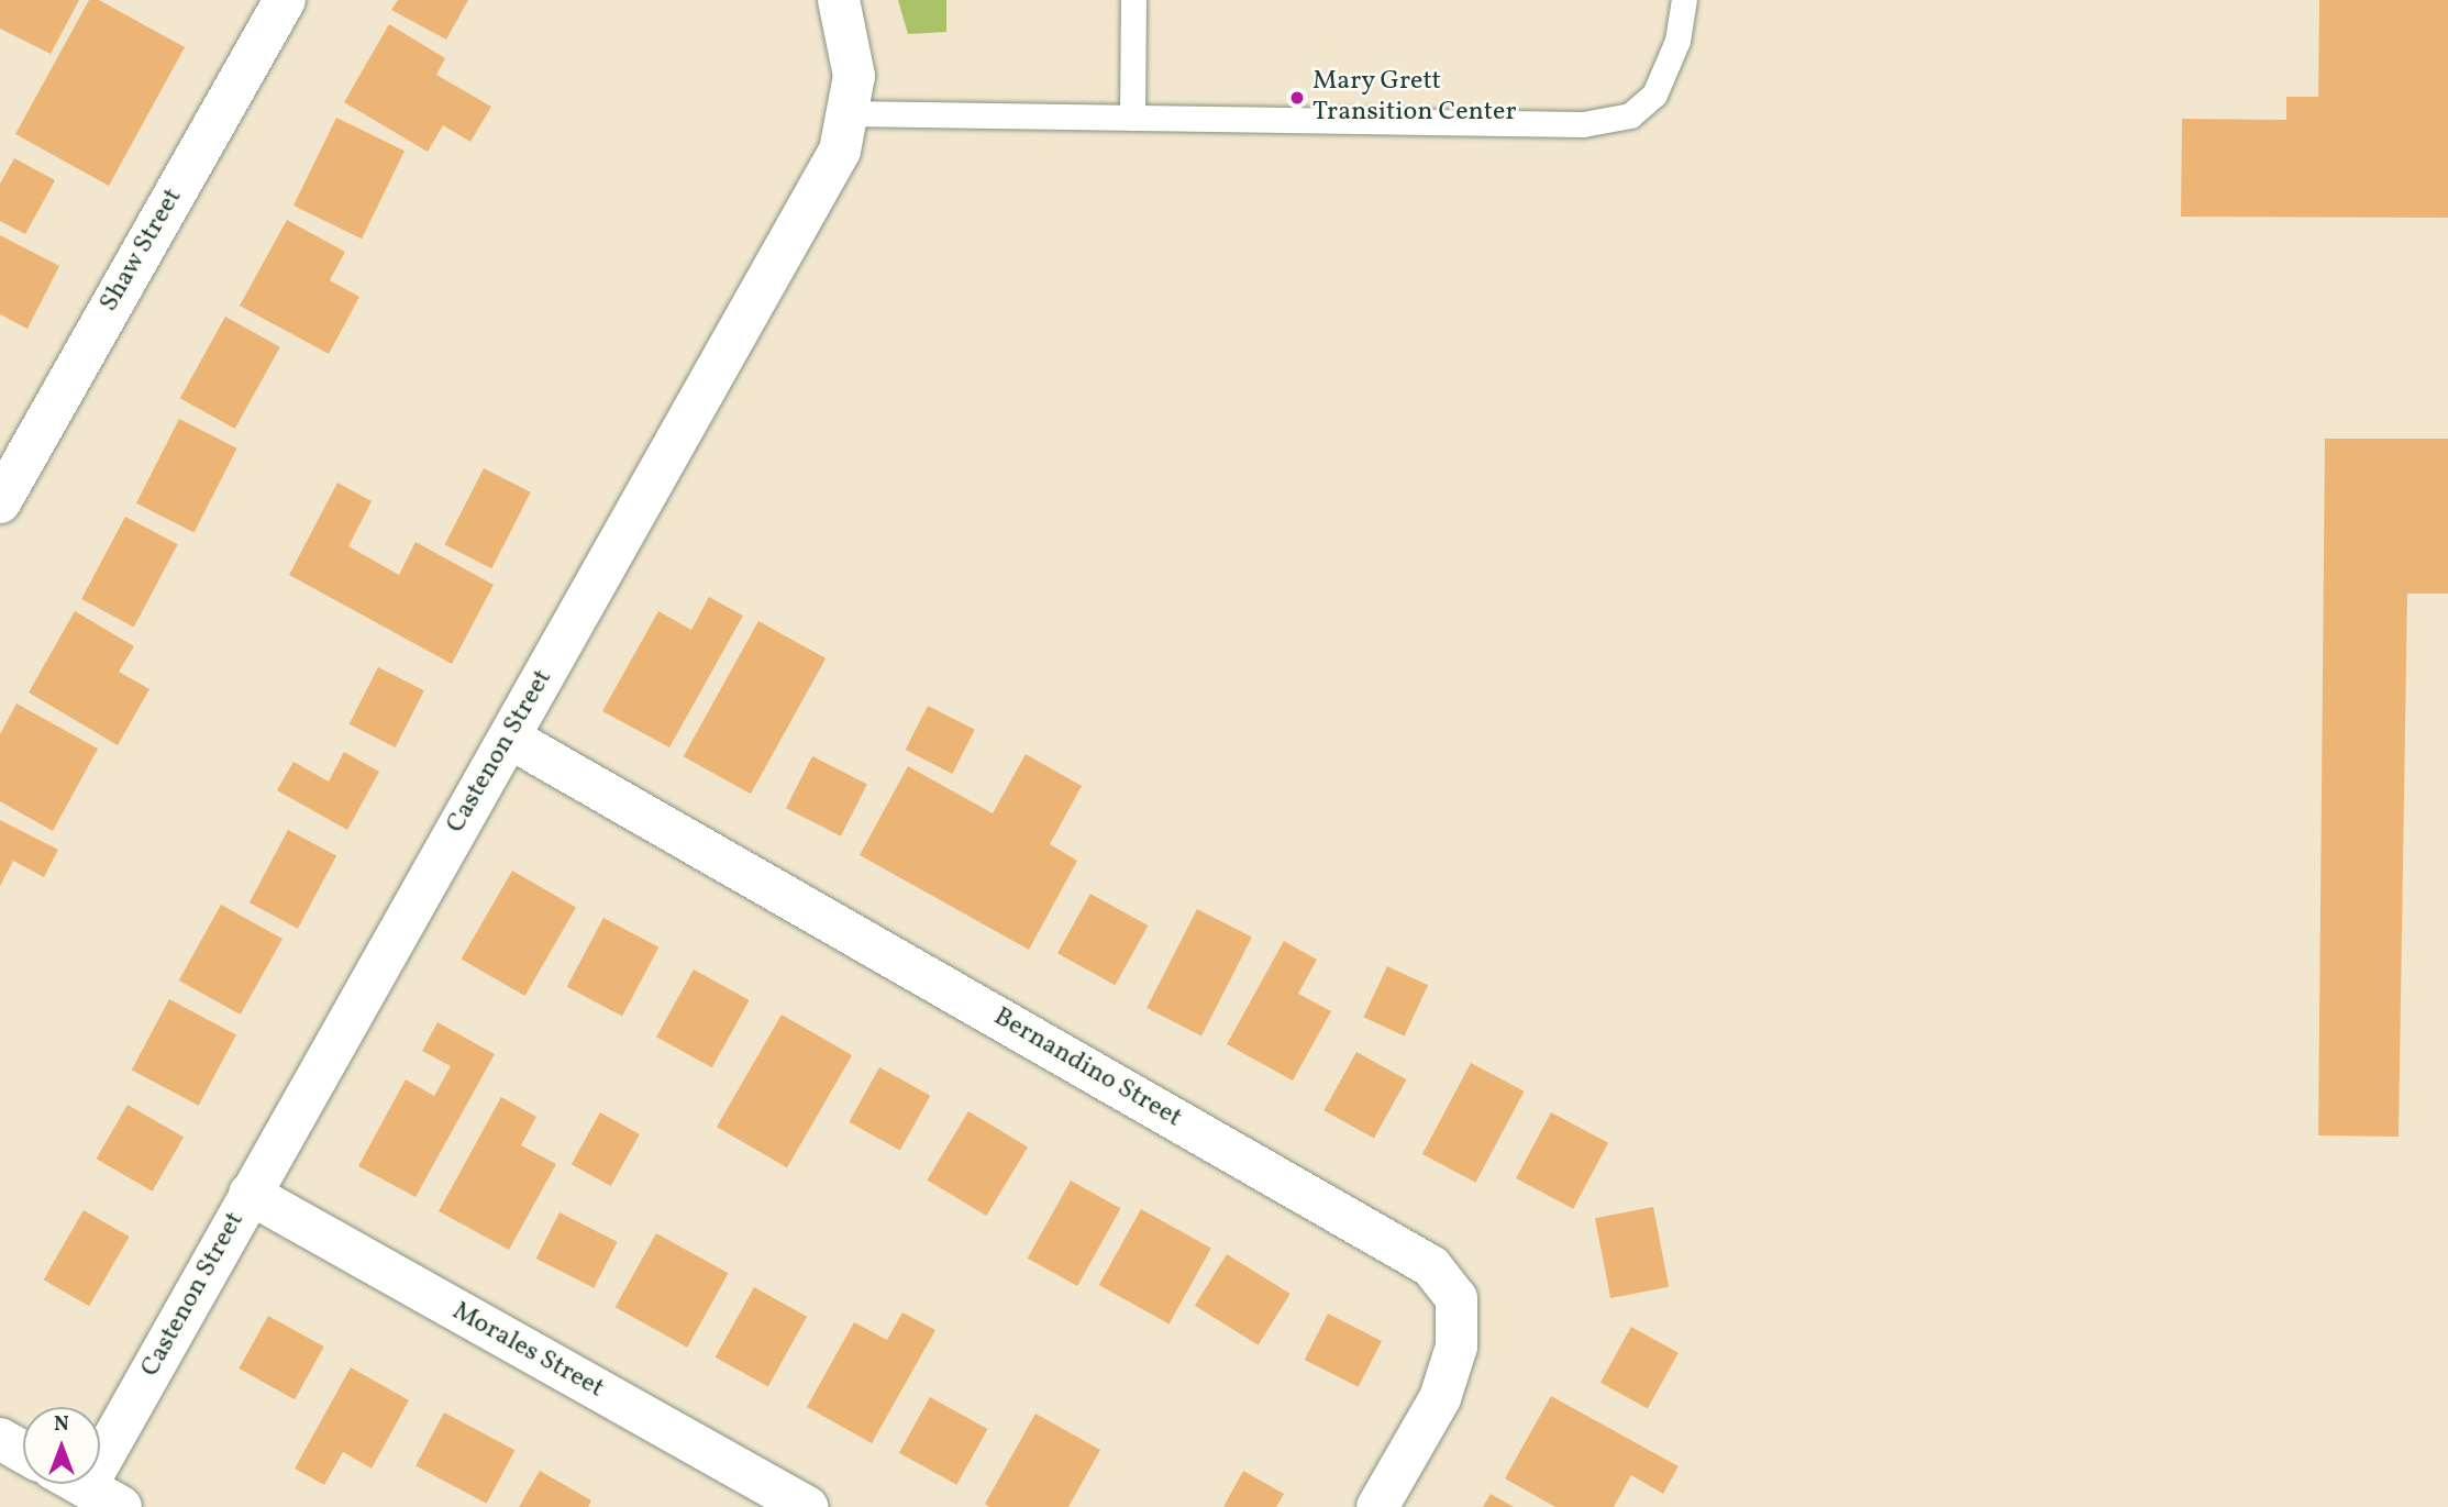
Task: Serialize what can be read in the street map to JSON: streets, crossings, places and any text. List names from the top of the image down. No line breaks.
{"streets":{"street":["Shaw Street","Castenon Street","Bernandino Street","Morales Street"]},"crossings":[["Castenon Street","Bernandino Street"],["Castenon Street","Morales Street"]],"places":["Mary Grett Transition Center"],"north":"top"}
